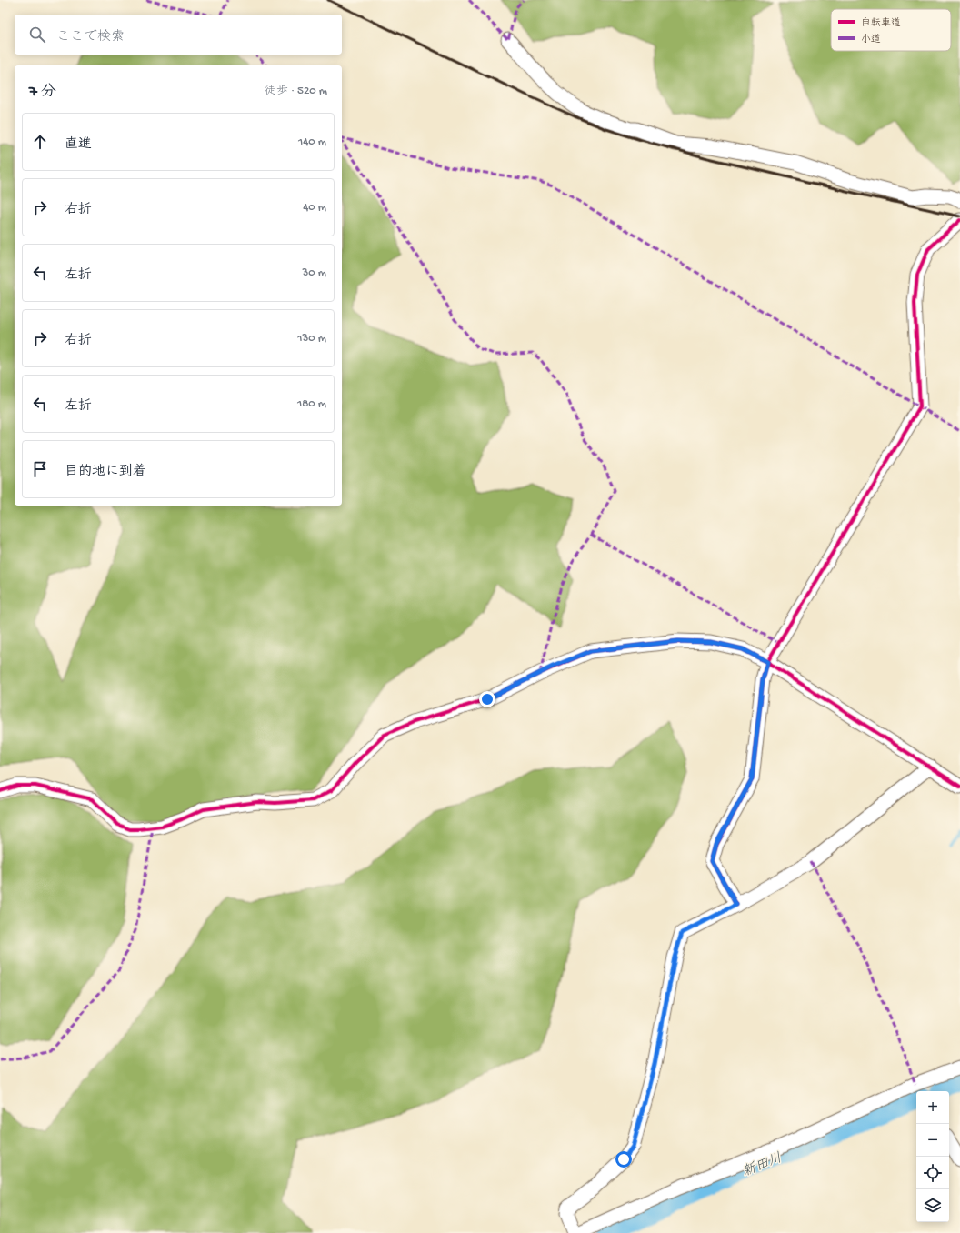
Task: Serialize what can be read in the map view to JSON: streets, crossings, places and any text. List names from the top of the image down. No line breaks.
{"water":["新田川"],"legend":["自転車道","小道"],"page":{"search":"ここで検索","heading":["7 分","徒歩 · 520 m"],"list":[["直進","140 m"],["右折","40 m"],["左折","30 m"],["右折","130 m"],["左折","180 m"],"目的地に到着"],"map_buttons":["+","−"]}}
